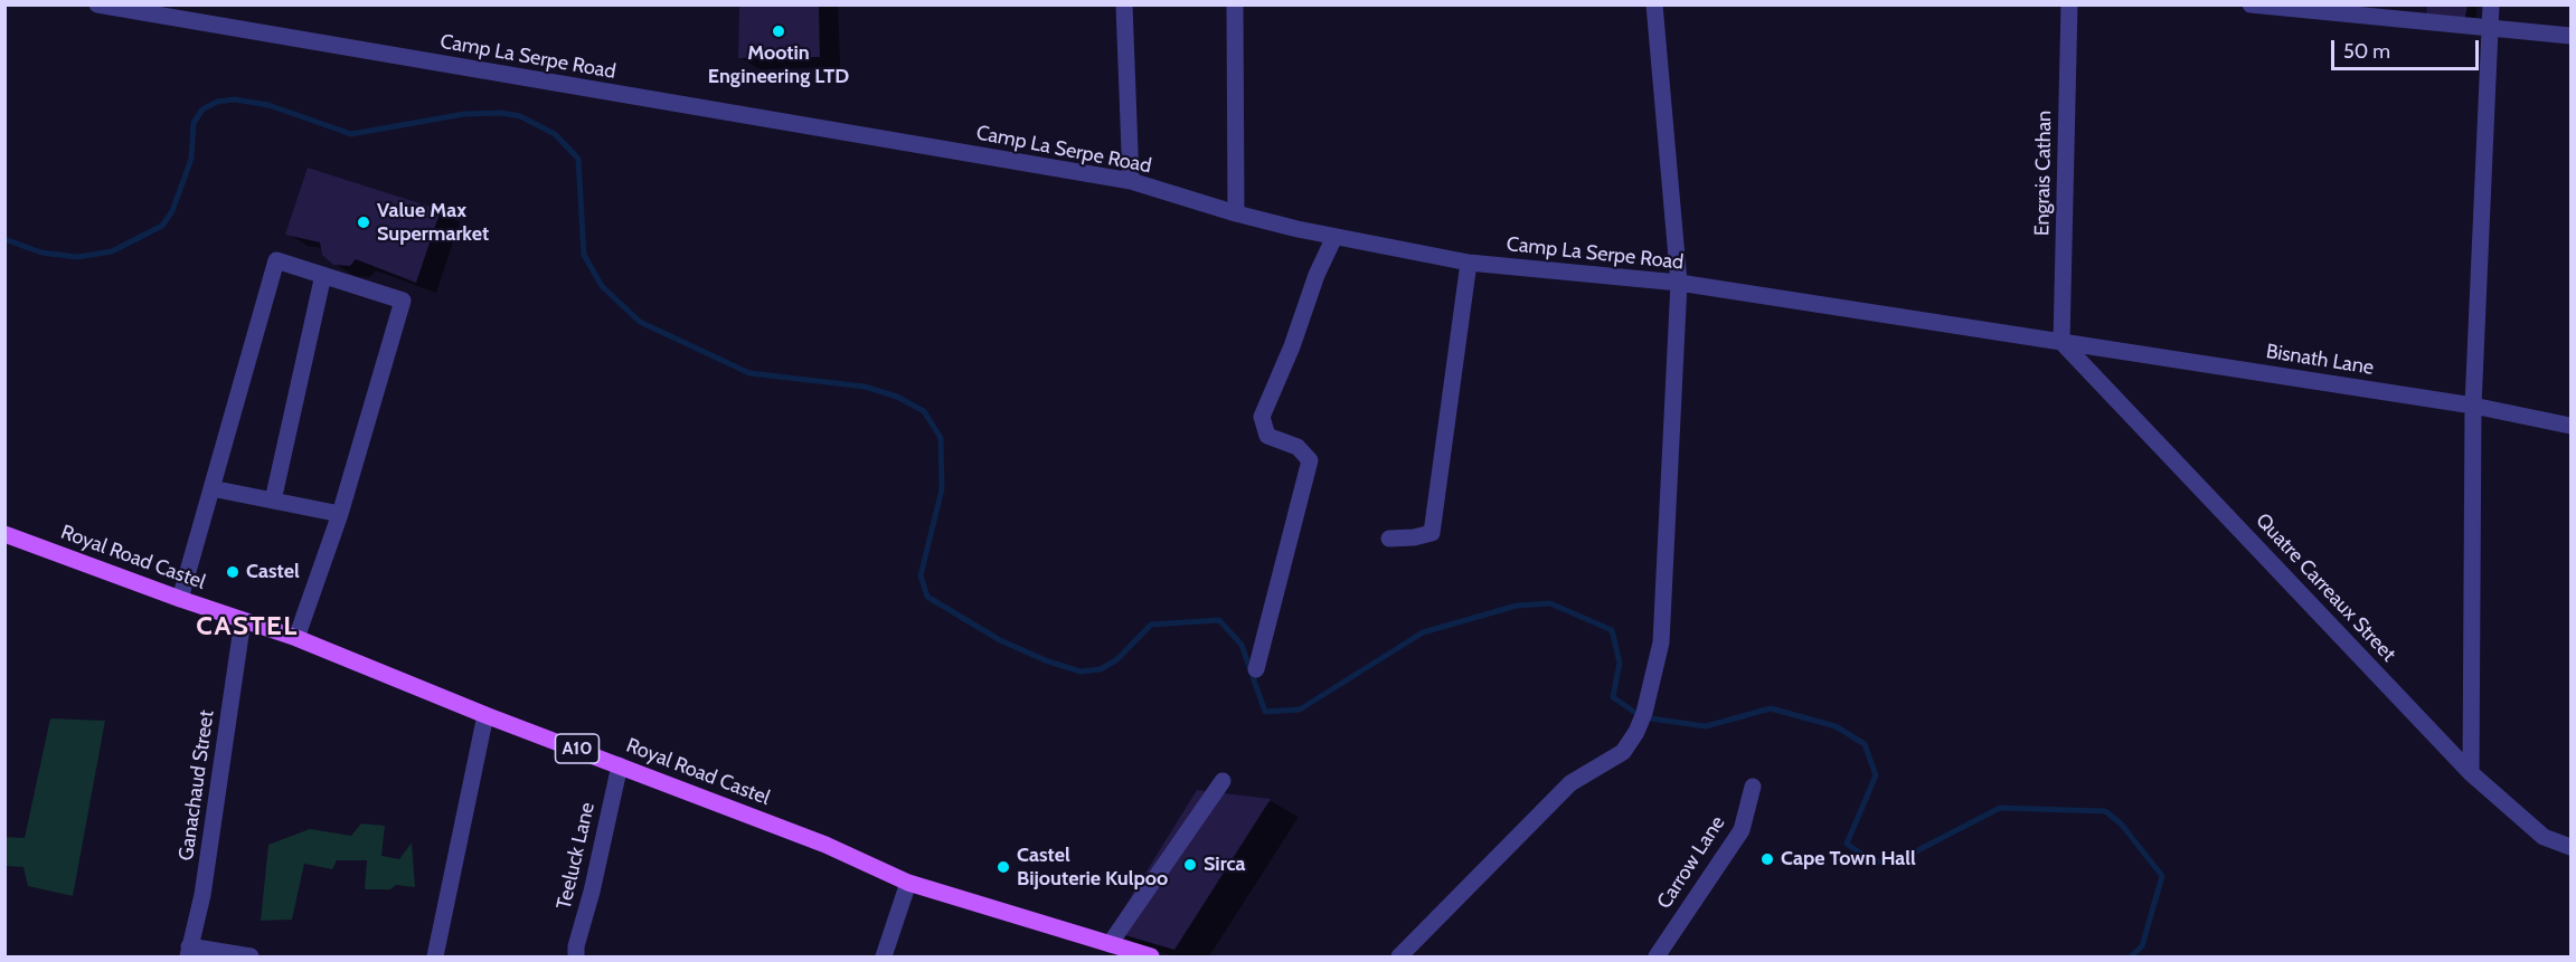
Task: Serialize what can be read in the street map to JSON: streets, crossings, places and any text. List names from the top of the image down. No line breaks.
{"streets":{"main road":["Royal Road Castel","A10"],"street":["Camp La Serpe Road","Engrais Cathan","Bisnath Lane","Quatre Carreaux Street","Ganachaud Street","Teeluck Lane","Carrow Lane"]},"crossings":[["Camp La Serpe Road","Engrais Cathan"],["Camp La Serpe Road","Bisnath Lane"],["Camp La Serpe Road","Quatre Carreaux Street"],["Engrais Cathan","Bisnath Lane"],["Engrais Cathan","Quatre Carreaux Street"],["Bisnath Lane","Quatre Carreaux Street"],["Royal Road Castel","Ganachaud Street"],["Royal Road Castel","Teeluck Lane"]],"districts":["CASTEL"],"places":["Mootin Engineering LTD","Value Max Supermarket","Castel","Cape Town Hall","Sirca","Castel Bijouterie Kulpoo"],"scale_bar":"50 m"}
